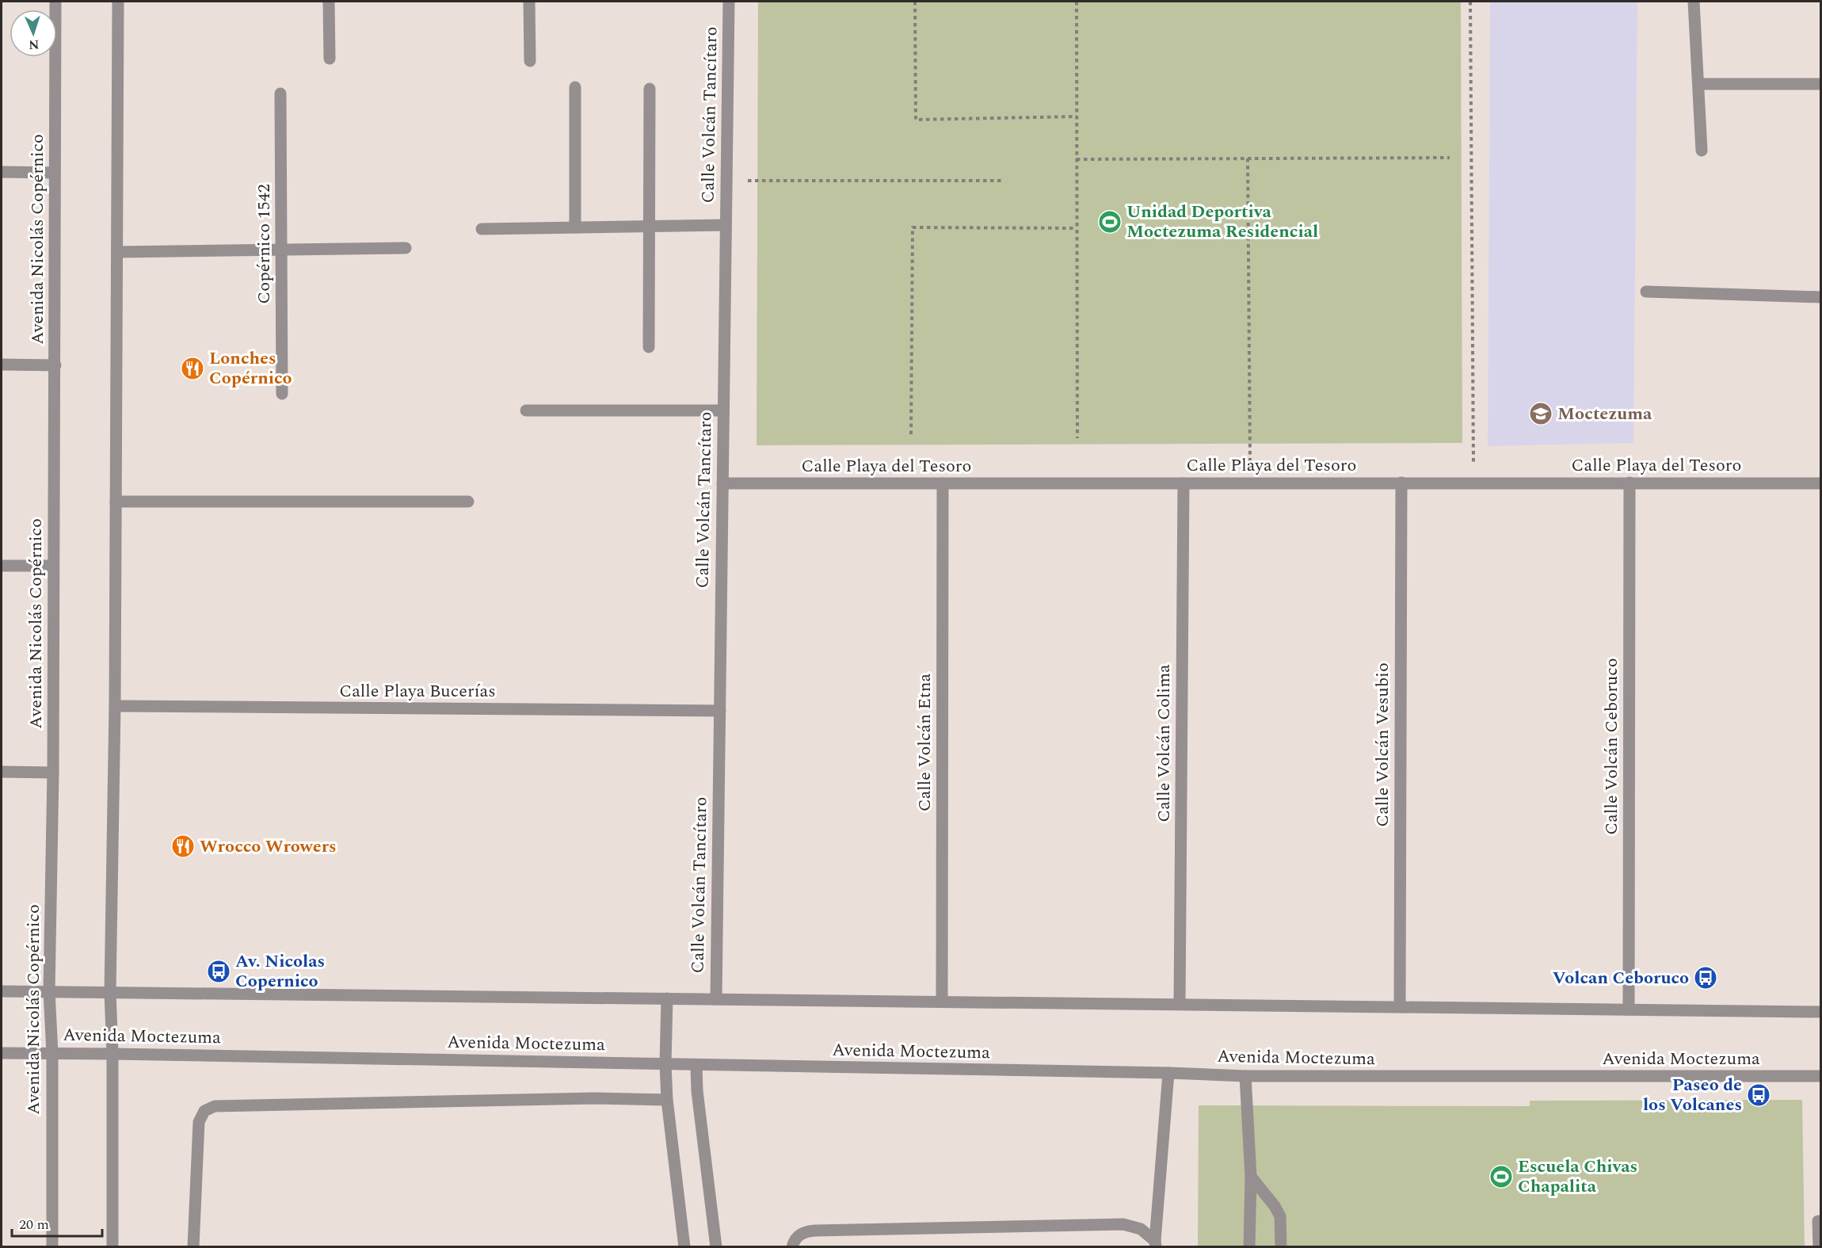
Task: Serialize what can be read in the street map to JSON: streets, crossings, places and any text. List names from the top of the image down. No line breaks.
{"streets":{"street":["Calle Volcán Tancítaro","Avenida Nicolás Copérnico","Copérnico 1542","Calle Playa del Tesoro","Calle Playa Bucerías","Calle Volcán Etna","Calle Volcán Colima","Calle Volcán Vesubio","Calle Volcán Ceboruco","Avenida Moctezuma"]},"crossings":[["Calle Volcán Tancítaro","Calle Playa del Tesoro"],["Calle Volcán Tancítaro","Calle Playa Bucerías"],["Avenida Nicolás Copérnico","Avenida Moctezuma"],["Calle Playa del Tesoro","Calle Volcán Etna"],["Calle Playa del Tesoro","Calle Volcán Colima"],["Calle Playa del Tesoro","Calle Volcán Vesubio"],["Calle Playa del Tesoro","Calle Volcán Ceboruco"]],"places":{"sports":["Unidad Deportiva Moctezuma Residencial","Escuela Chivas Chapalita"],"restaurant":["Lonches Copérnico","Wrocco Wrowers"],"school or university":["Moctezuma"],"bus stop":["Av. Nicolas Copernico","Volcan Ceboruco","Paseo de los Volcanes"]},"scale_bar":"20 m","north":"bottom"}
